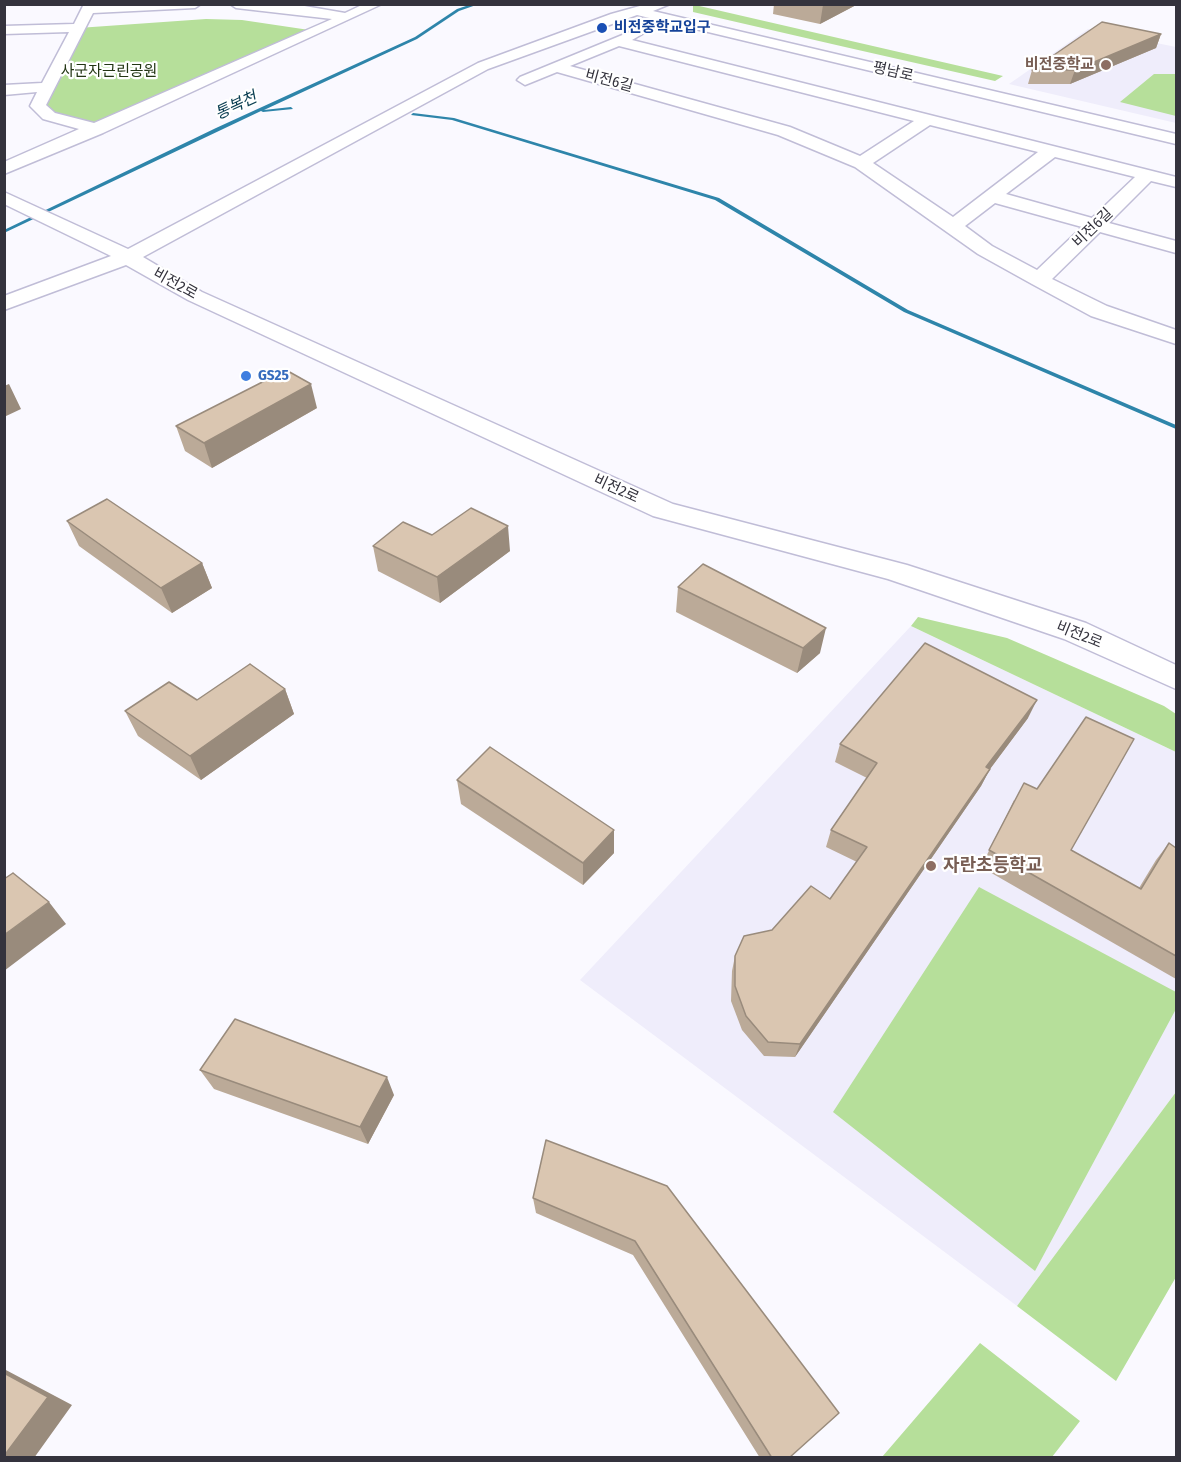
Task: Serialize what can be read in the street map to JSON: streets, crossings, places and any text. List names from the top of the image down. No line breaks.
{"streets":{"street":["평남로","비전6길","비전2로"]},"water":["통복천"],"parks":["사군자근린공원"],"places":["비전중학교입구","비전중학교","GS25","자란초등학교"]}
